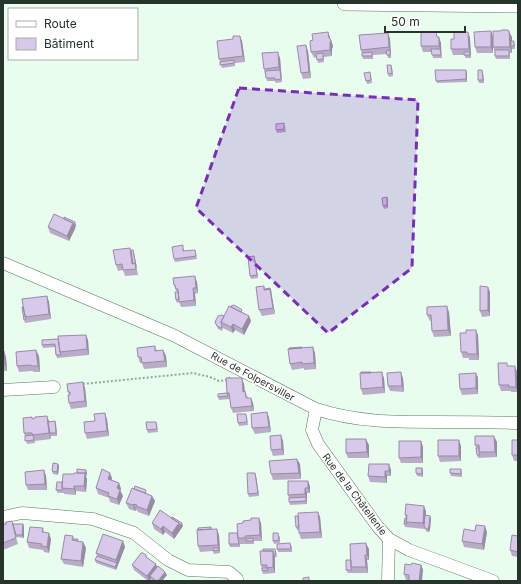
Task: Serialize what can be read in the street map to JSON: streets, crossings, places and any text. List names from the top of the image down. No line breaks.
{"streets":{"street":["Rue de Folpersviller","Rue de la Châtellenie"]},"crossings":[["Rue de Folpersviller","Rue de la Châtellenie"]],"legend":["Route","Bâtiment"],"scale_bar":"50 m"}
